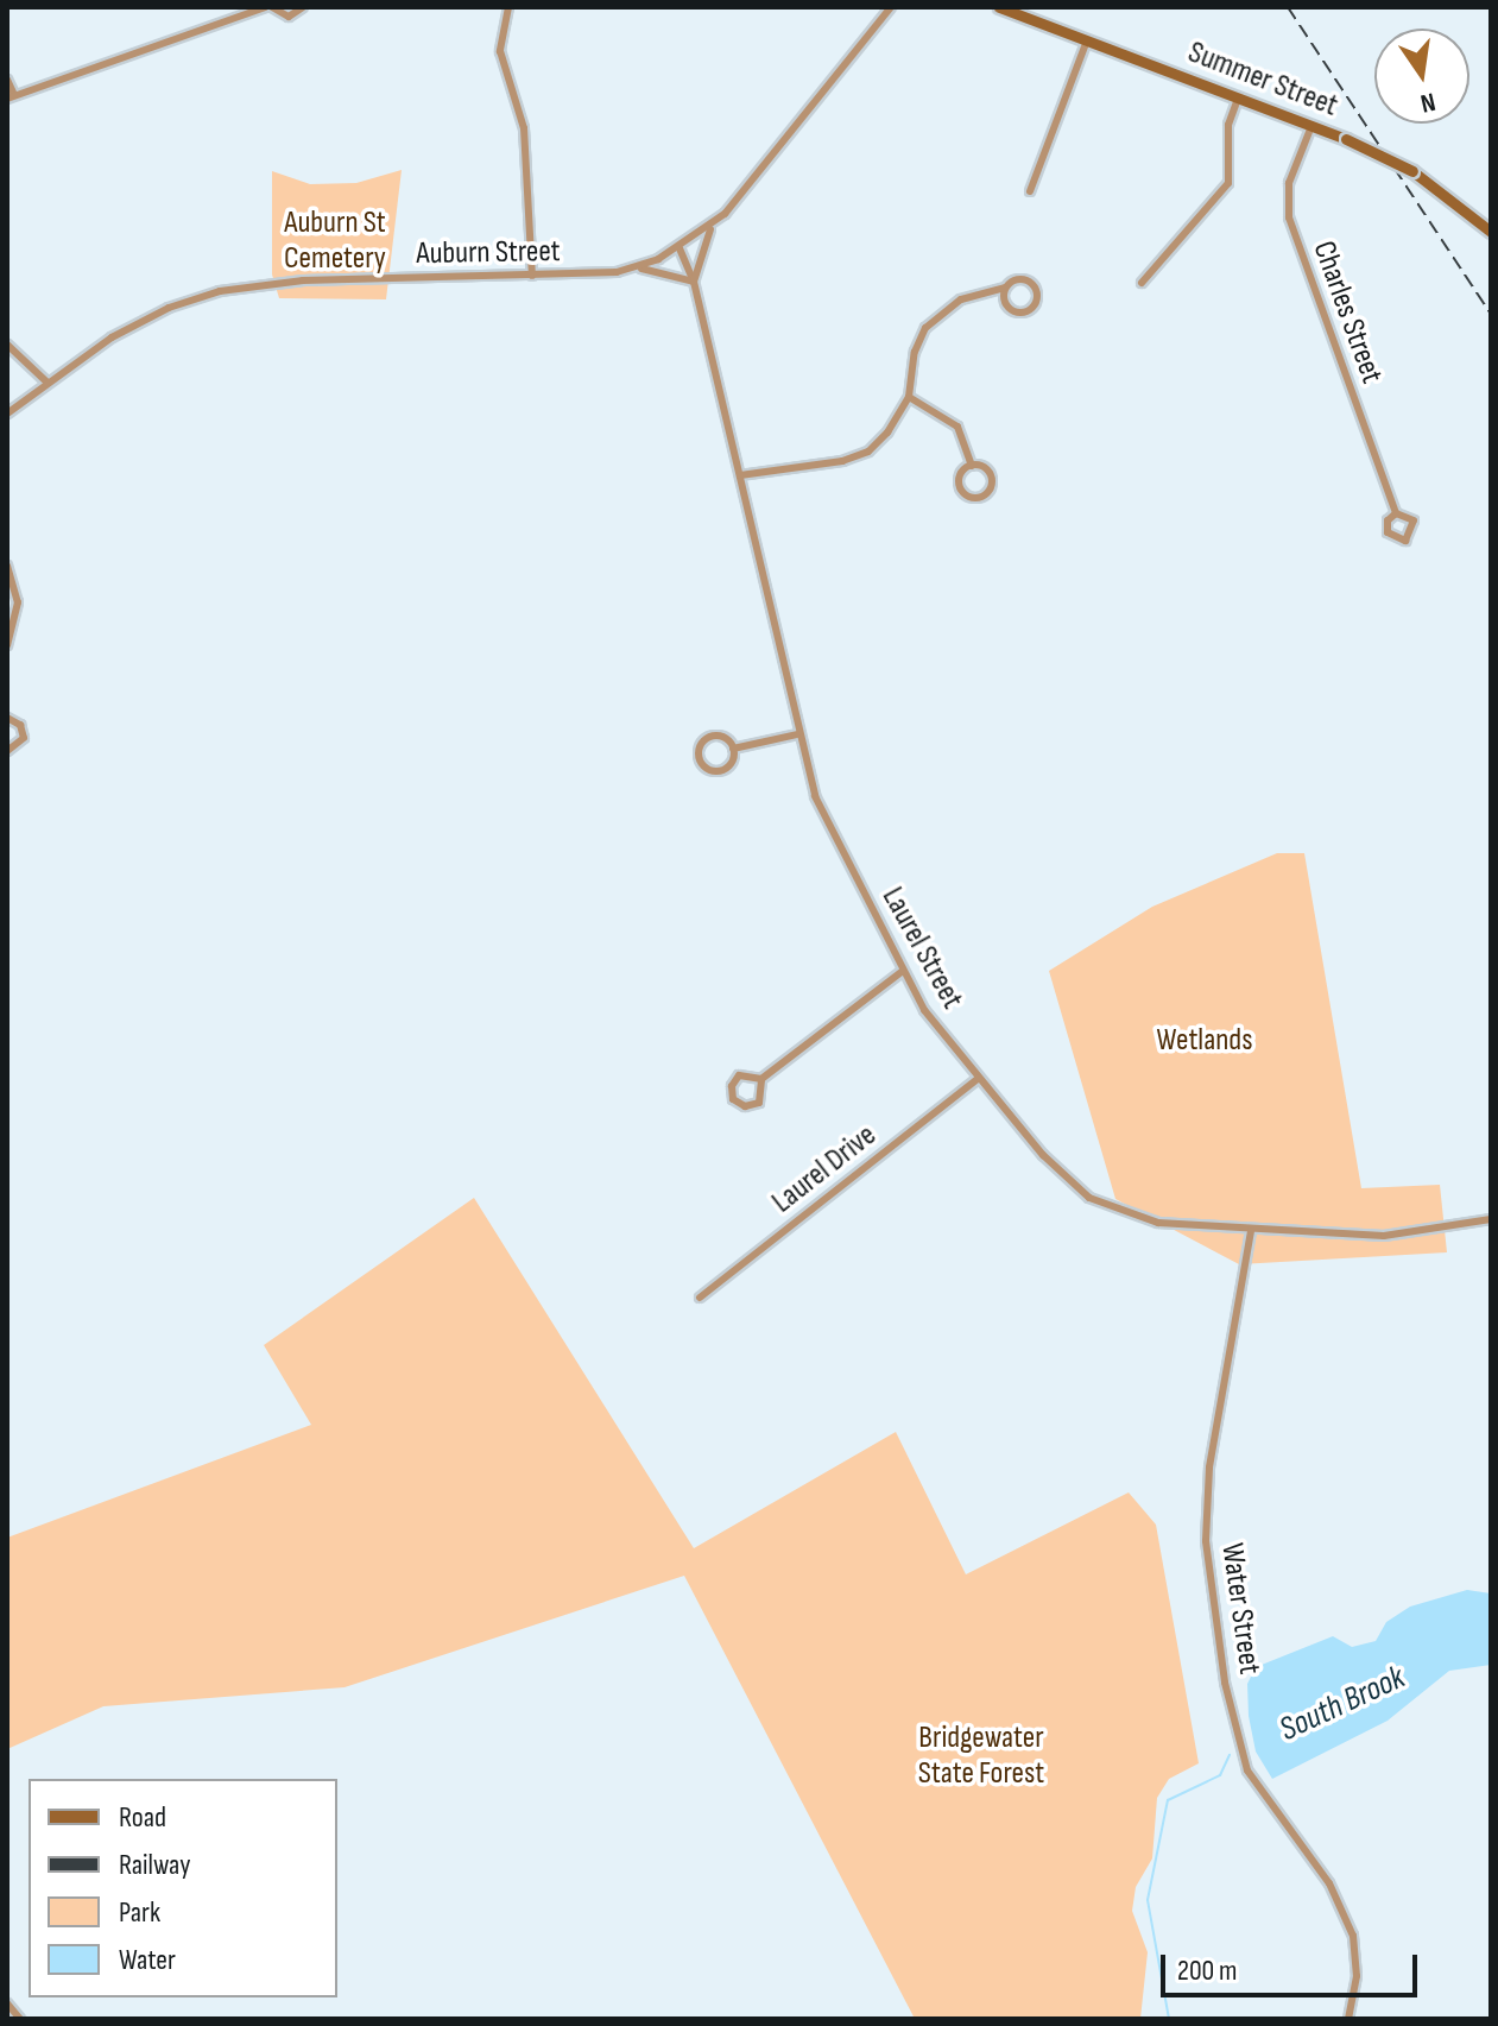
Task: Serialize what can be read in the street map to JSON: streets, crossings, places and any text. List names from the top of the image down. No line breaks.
{"streets":{"main road":["Summer Street"],"street":["Auburn Street","Charles Street","Laurel Street","Laurel Drive","Water Street"]},"crossings":[["Summer Street","Charles Street"],["Auburn Street","Laurel Street"],["Laurel Street","Laurel Drive"],["Laurel Street","Water Street"]],"water":["South Brook"],"parks":["Auburn St Cemetery","Wetlands","Bridgewater State Forest"],"legend":["Road","Railway","Park","Water"],"scale_bar":"200 m","north":"bottom"}
